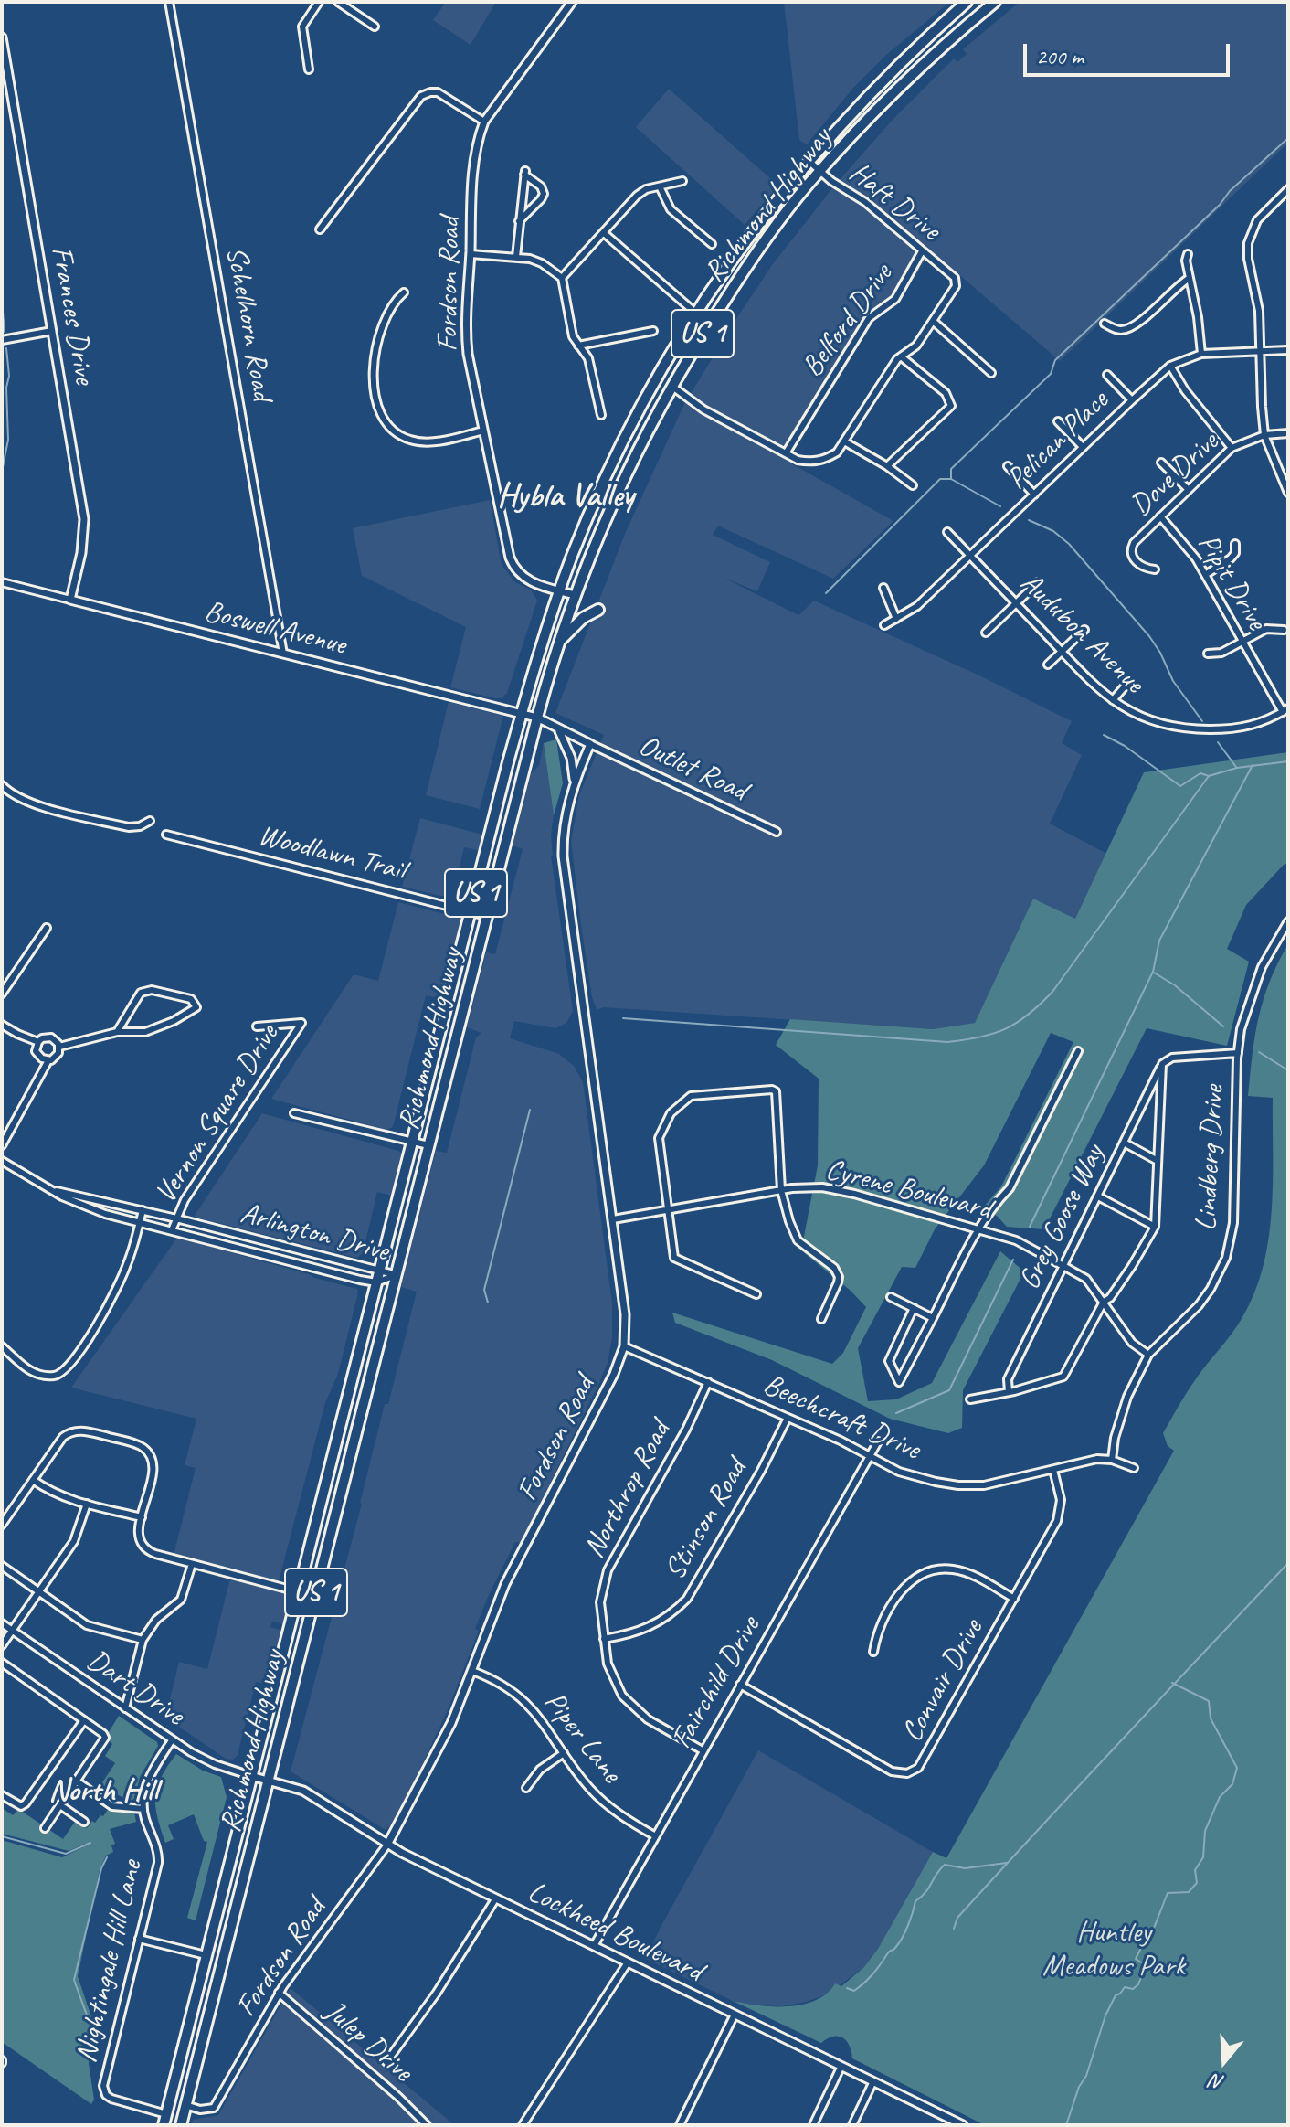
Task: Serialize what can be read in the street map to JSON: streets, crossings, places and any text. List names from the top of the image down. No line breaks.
{"streets":{"highway":["Richmond Highway","US 1"],"street":["Haft Drive","Fordson Road","Frances Drive","Belford Drive","Schelhorn Road","Pelican Place","Dove Drive","Pipit Drive","Boswell Avenue","Audubon Avenue","Outlet Road","Woodlawn Trail","Vernon Square Drive","Lindberg Drive","Cyrene Boulevard","Grey Goose Way","Arlington Drive","Beechcraft Drive","Northrop Road","Stinson Road","Convair Drive","Fairchild Drive","Dart Drive","Piper Lane","Lockheed Boulevard","Nightingale Hill Lane","Julep Drive"]},"crossings":[["Haft Drive","Richmond Highway"],["Haft Drive","Belford Drive"],["Richmond Highway","Fordson Road"],["Richmond Highway","Boswell Avenue"],["Richmond Highway","Woodlawn Trail"],["Richmond Highway","Arlington Drive"],["Richmond Highway","Dart Drive"],["Richmond Highway","Lockheed Boulevard"],["Richmond Highway","Nightingale Hill Lane"],["Fordson Road","Outlet Road"],["Fordson Road","Cyrene Boulevard"],["Fordson Road","Beechcraft Drive"],["Fordson Road","Piper Lane"],["Fordson Road","Lockheed Boulevard"],["Fordson Road","Julep Drive"],["Frances Drive","Boswell Avenue"],["Schelhorn Road","Boswell Avenue"],["Pelican Place","Audubon Avenue"],["Dove Drive","Pipit Drive"],["Pipit Drive","Audubon Avenue"],["Vernon Square Drive","Arlington Drive"],["Lindberg Drive","Cyrene Boulevard"],["Lindberg Drive","Beechcraft Drive"],["Cyrene Boulevard","Grey Goose Way"],["Beechcraft Drive","Northrop Road"],["Beechcraft Drive","Stinson Road"],["Beechcraft Drive","Convair Drive"],["Beechcraft Drive","Fairchild Drive"],["Northrop Road","Stinson Road"],["Northrop Road","Fairchild Drive"],["Convair Drive","Fairchild Drive"],["Fairchild Drive","Piper Lane"],["Fairchild Drive","Lockheed Boulevard"],["Dart Drive","Lockheed Boulevard"],["Dart Drive","Nightingale Hill Lane"]],"districts":["Hybla Valley","North Hill"],"parks":["Huntley Meadows Park"],"scale_bar":"200 m","north":"bottom"}
